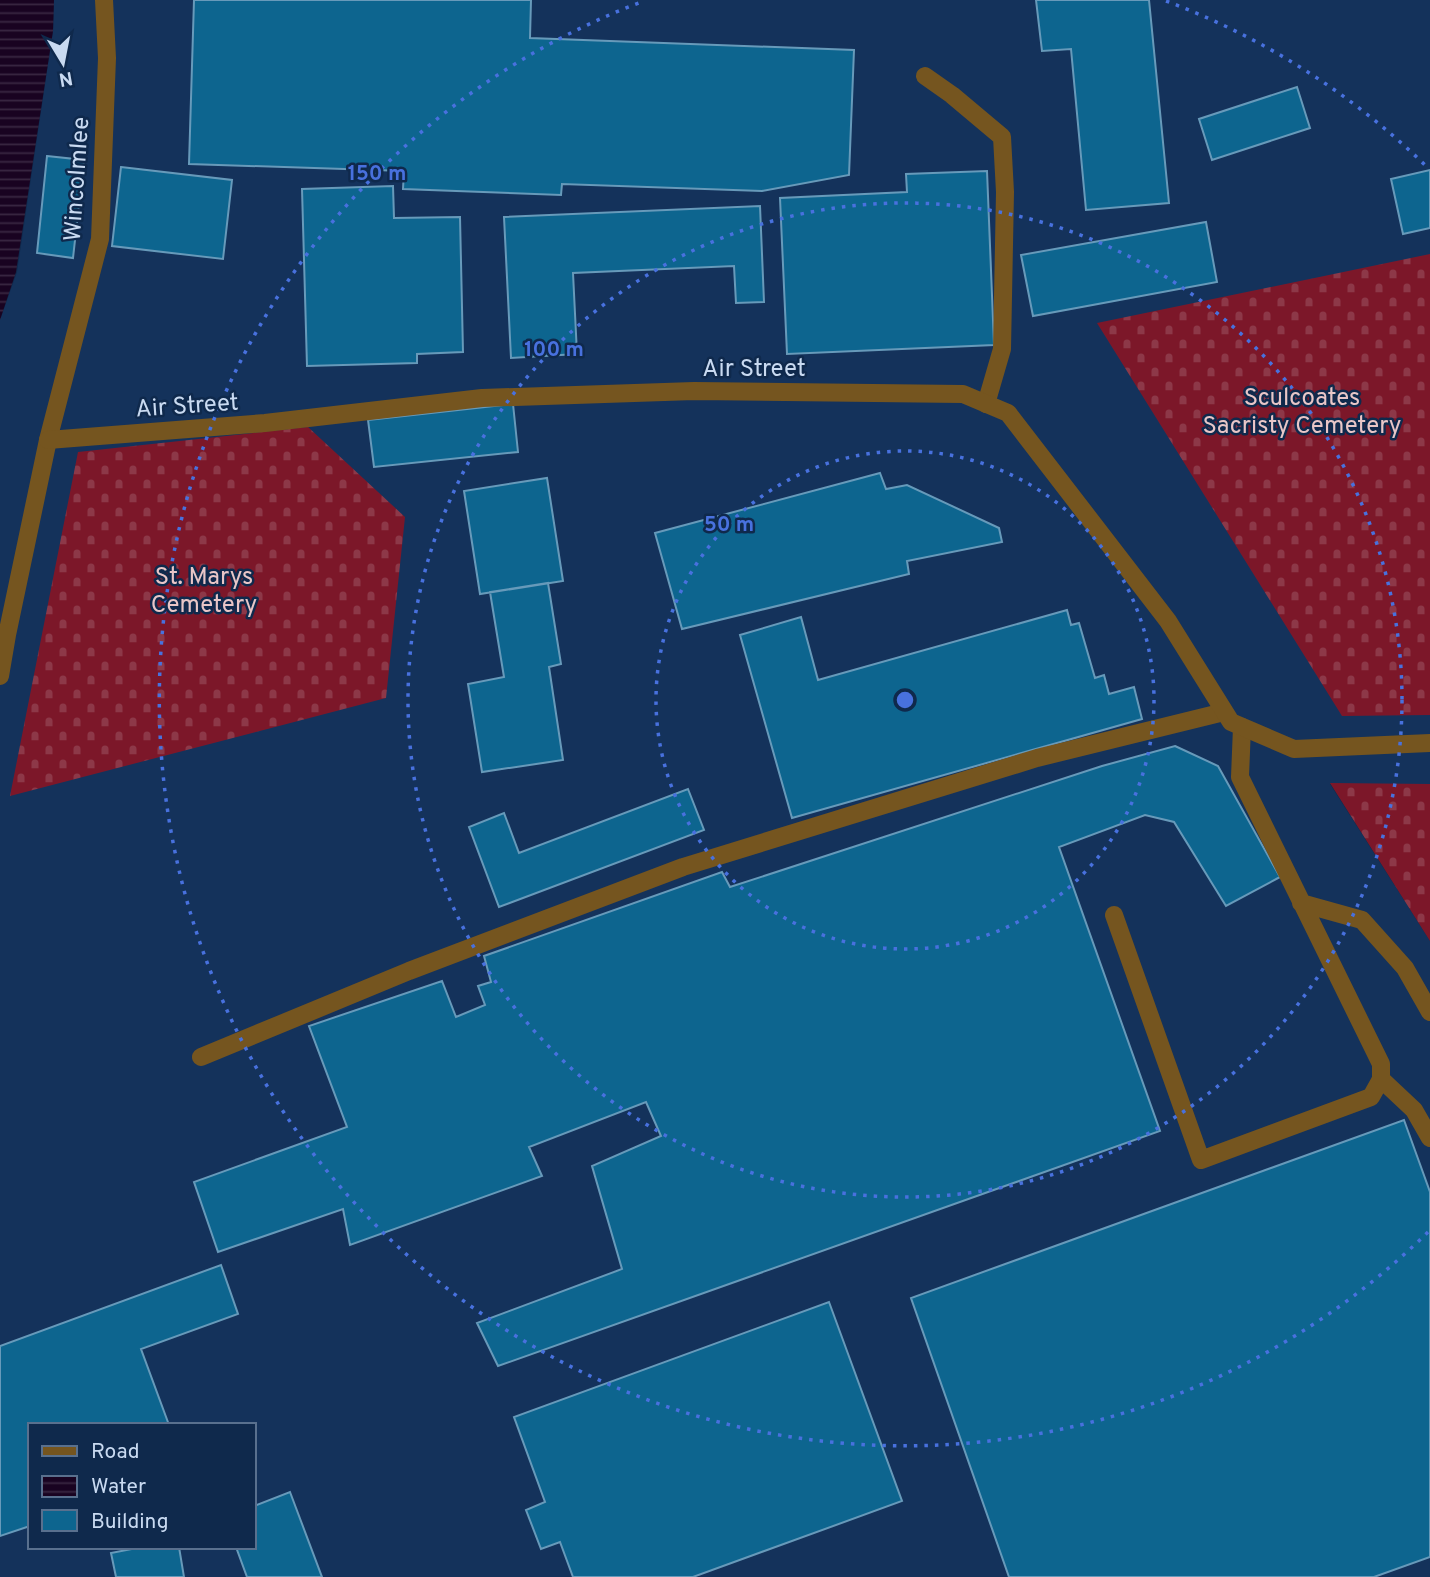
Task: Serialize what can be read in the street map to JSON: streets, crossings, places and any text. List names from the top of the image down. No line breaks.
{"streets":{"street":["Wincolmlee","Air Street"]},"crossings":[["Wincolmlee","Air Street"]],"parks":["Sculcoates Sacristy Cemetery","St. Marys Cemetery"],"legend":["Road","Water","Building"],"north":"bottom","rings":["150 m","100 m","50 m"]}
